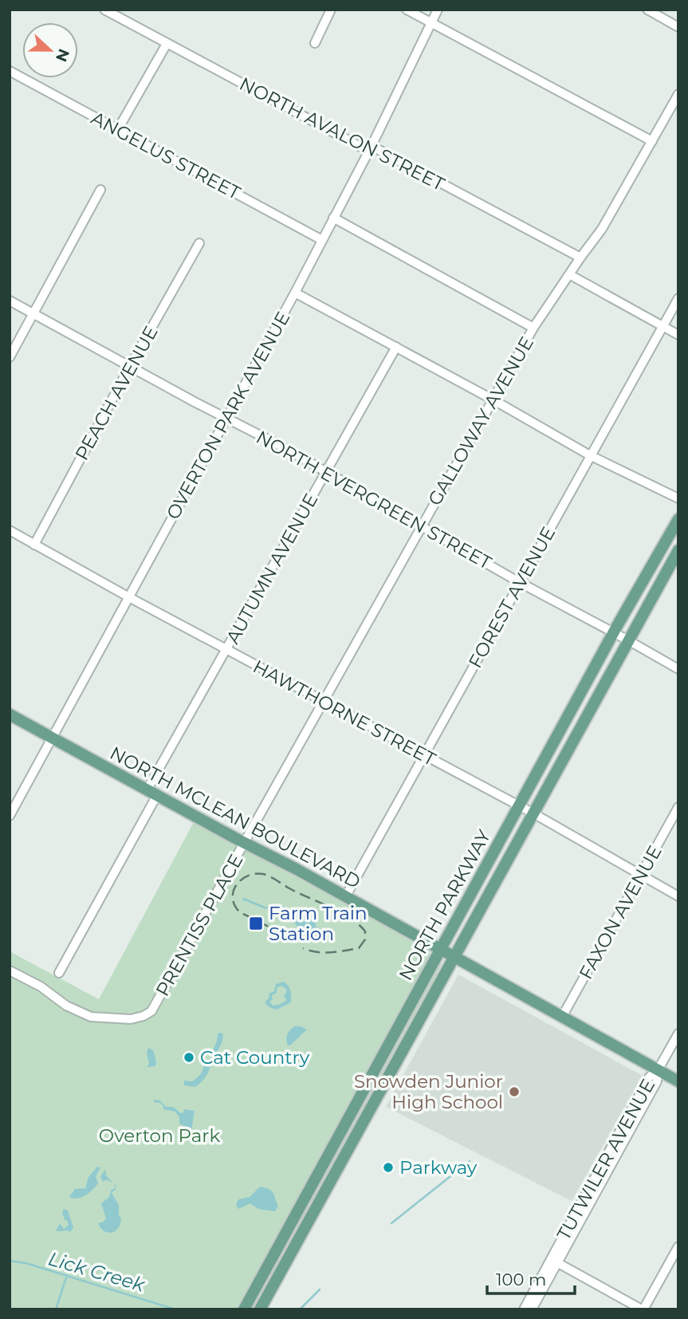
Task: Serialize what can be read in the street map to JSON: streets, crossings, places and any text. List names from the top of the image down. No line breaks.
{"streets":{"main road":["NORTH MCLEAN BOULEVARD","NORTH PARKWAY"],"street":["NORTH AVALON STREET","ANGELUS STREET","PEACH AVENUE","OVERTON PARK AVENUE","GALLOWAY AVENUE","NORTH EVERGREEN STREET","AUTUMN AVENUE","FOREST AVENUE","HAWTHORNE STREET","FAXON AVENUE","PRENTISS PLACE","TUTWILER AVENUE"]},"crossings":[["NORTH AVALON STREET","OVERTON PARK AVENUE"],["NORTH AVALON STREET","GALLOWAY AVENUE"],["ANGELUS STREET","OVERTON PARK AVENUE"],["PEACH AVENUE","NORTH EVERGREEN STREET"],["PEACH AVENUE","HAWTHORNE STREET"],["OVERTON PARK AVENUE","NORTH EVERGREEN STREET"],["OVERTON PARK AVENUE","HAWTHORNE STREET"],["OVERTON PARK AVENUE","NORTH MCLEAN BOULEVARD"],["GALLOWAY AVENUE","NORTH EVERGREEN STREET"],["GALLOWAY AVENUE","HAWTHORNE STREET"],["GALLOWAY AVENUE","NORTH MCLEAN BOULEVARD"],["GALLOWAY AVENUE","PRENTISS PLACE"],["NORTH EVERGREEN STREET","AUTUMN AVENUE"],["NORTH EVERGREEN STREET","FOREST AVENUE"],["NORTH EVERGREEN STREET","NORTH PARKWAY"],["AUTUMN AVENUE","HAWTHORNE STREET"],["AUTUMN AVENUE","NORTH MCLEAN BOULEVARD"],["FOREST AVENUE","HAWTHORNE STREET"],["FOREST AVENUE","NORTH MCLEAN BOULEVARD"],["HAWTHORNE STREET","NORTH PARKWAY"],["HAWTHORNE STREET","FAXON AVENUE"],["NORTH MCLEAN BOULEVARD","NORTH PARKWAY"],["NORTH MCLEAN BOULEVARD","FAXON AVENUE"],["NORTH MCLEAN BOULEVARD","PRENTISS PLACE"],["NORTH MCLEAN BOULEVARD","TUTWILER AVENUE"]],"water":["Lick Creek"],"parks":["Overton Park"],"places":{"transit":["Farm Train Station"],"other":["Cat Country","Snowden Junior High School","Parkway"]},"scale_bar":"100 m","north":"right"}
